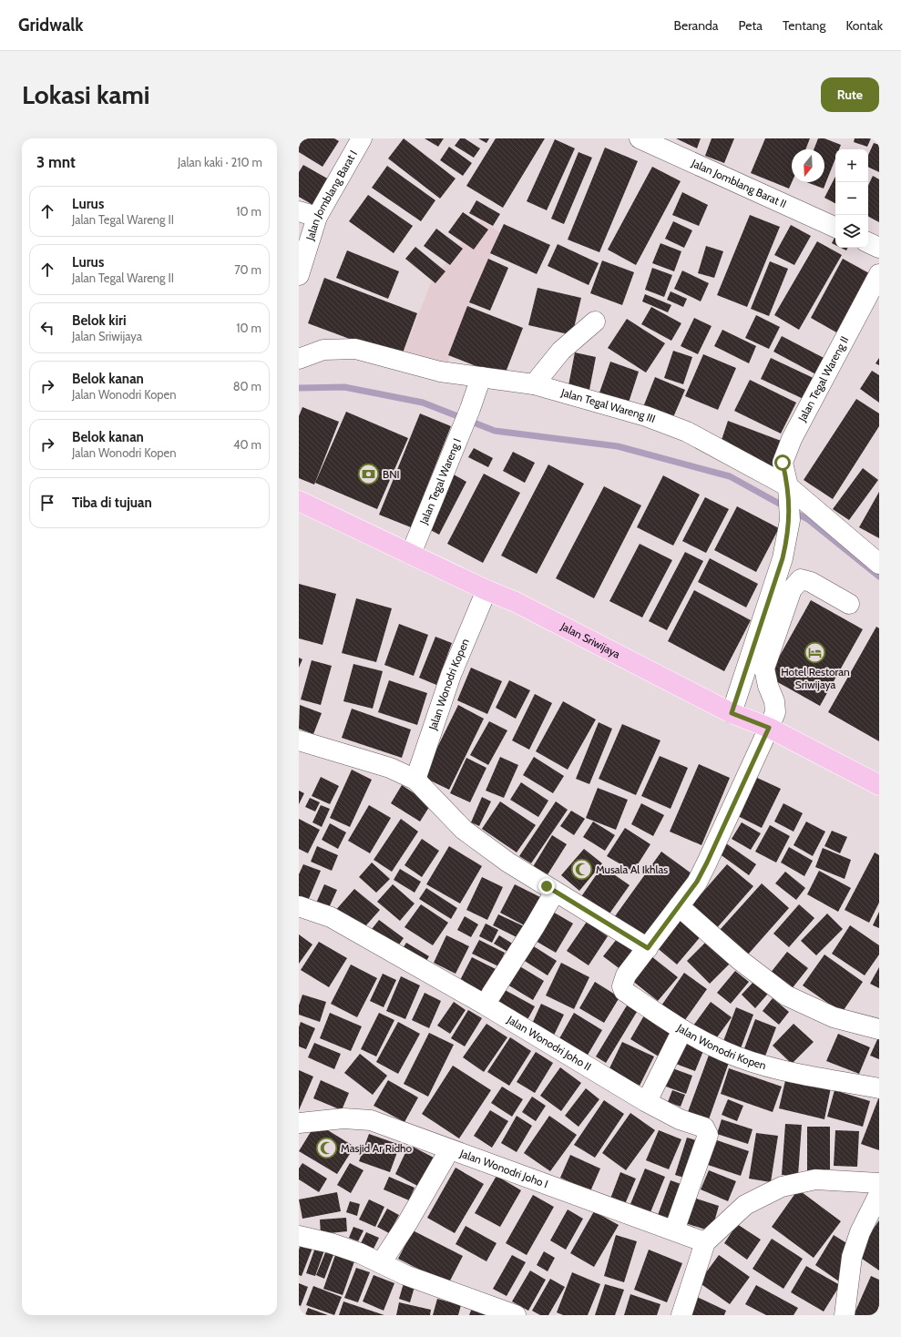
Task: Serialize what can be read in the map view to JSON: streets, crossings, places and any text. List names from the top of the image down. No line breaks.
{"streets":{"main road":["Jalan Sriwijaya"],"street":["Jalan Jomblang Barat II","Jalan Jomblang Barat I","Jalan Tegal Wareng II","Jalan Tegal Wareng III","Jalan Tegal Wareng I","Jalan Wonodri Kopen","Jalan Wonodri Joho II","Jalan Wonodri Joho I"]},"crossings":[["Jalan Tegal Wareng II","Jalan Tegal Wareng III"],["Jalan Tegal Wareng II","Jalan Sriwijaya"],["Jalan Tegal Wareng III","Jalan Tegal Wareng I"],["Jalan Tegal Wareng I","Jalan Sriwijaya"],["Jalan Sriwijaya","Jalan Wonodri Kopen"],["Jalan Wonodri Joho II","Jalan Wonodri Joho I"]],"places":{"bank":["BNI"],"hotel":["Hotel Restoran Sriwijaya"],"mosque":["Musala Al Ikhlas","Masjid Ar Ridho"]},"north":"bottom","page":{"header":"Gridwalk","nav":["Beranda","Peta","Tentang","Kontak"],"buttons":"Rute","title":"Lokasi kami","heading":["3 mnt","Jalan kaki · 210 m"],"map_buttons":["+","−"],"list":[["Lurus","Jalan Tegal Wareng II","10 m"],["Lurus","Jalan Tegal Wareng II","70 m"],["Belok kiri","Jalan Sriwijaya","10 m"],["Belok kanan","Jalan Wonodri Kopen","80 m"],["Belok kanan","Jalan Wonodri Kopen","40 m"],"Tiba di tujuan"]}}
